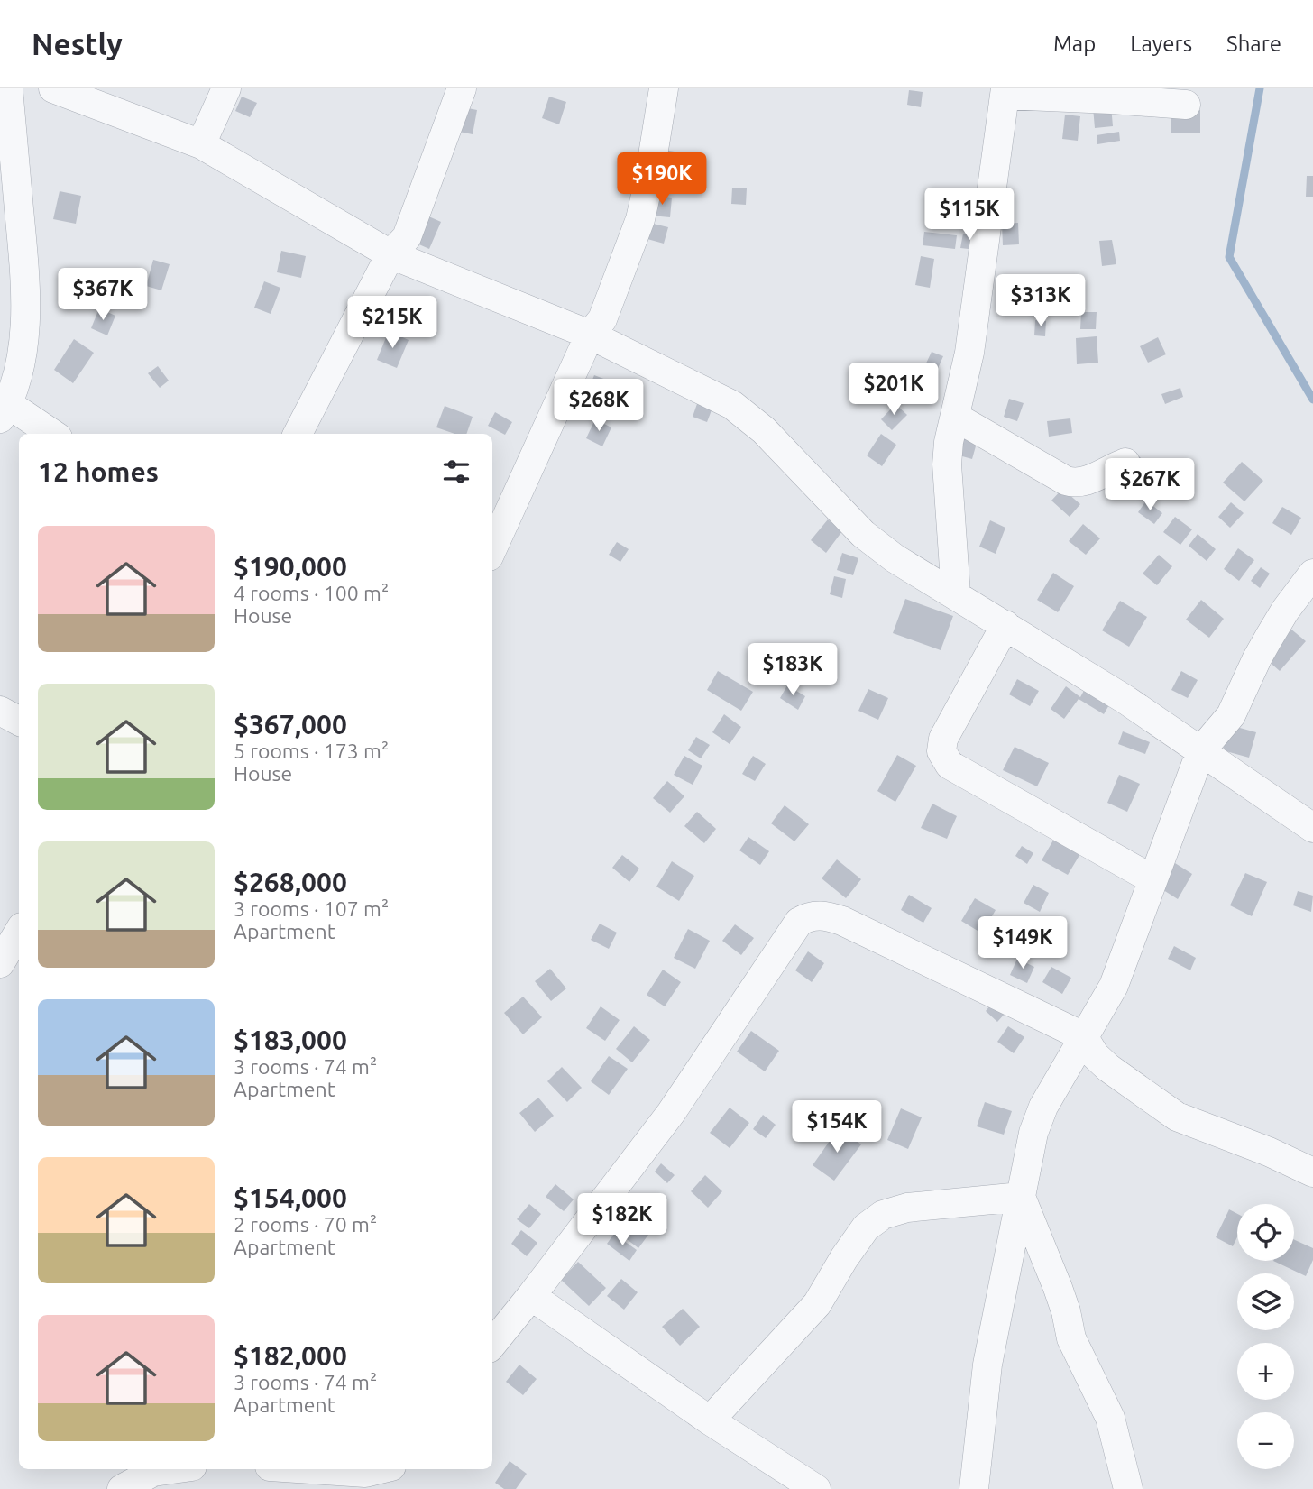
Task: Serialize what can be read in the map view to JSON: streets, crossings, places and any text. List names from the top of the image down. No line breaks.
{"page":{"header":"Nestly","nav":["Map","Layers","Share"],"price":["$190K","$115K","$367K","$313K","$215K","$201K","$268K","$267K","$183K","$149K","$154K","$182K"],"heading":"12 homes","list":[{"name":"$190,000","note":"4 rooms · 100 m² · House"},{"name":"$367,000","note":"5 rooms · 173 m² · House"},{"name":"$268,000","note":"3 rooms · 107 m² · Apartment"},{"name":"$183,000","note":"3 rooms · 74 m² · Apartment"},{"name":"$154,000","note":"2 rooms · 70 m² · Apartment"},{"name":"$182,000","note":"3 rooms · 74 m² · Apartment"}],"map_buttons":["+","−"]}}
